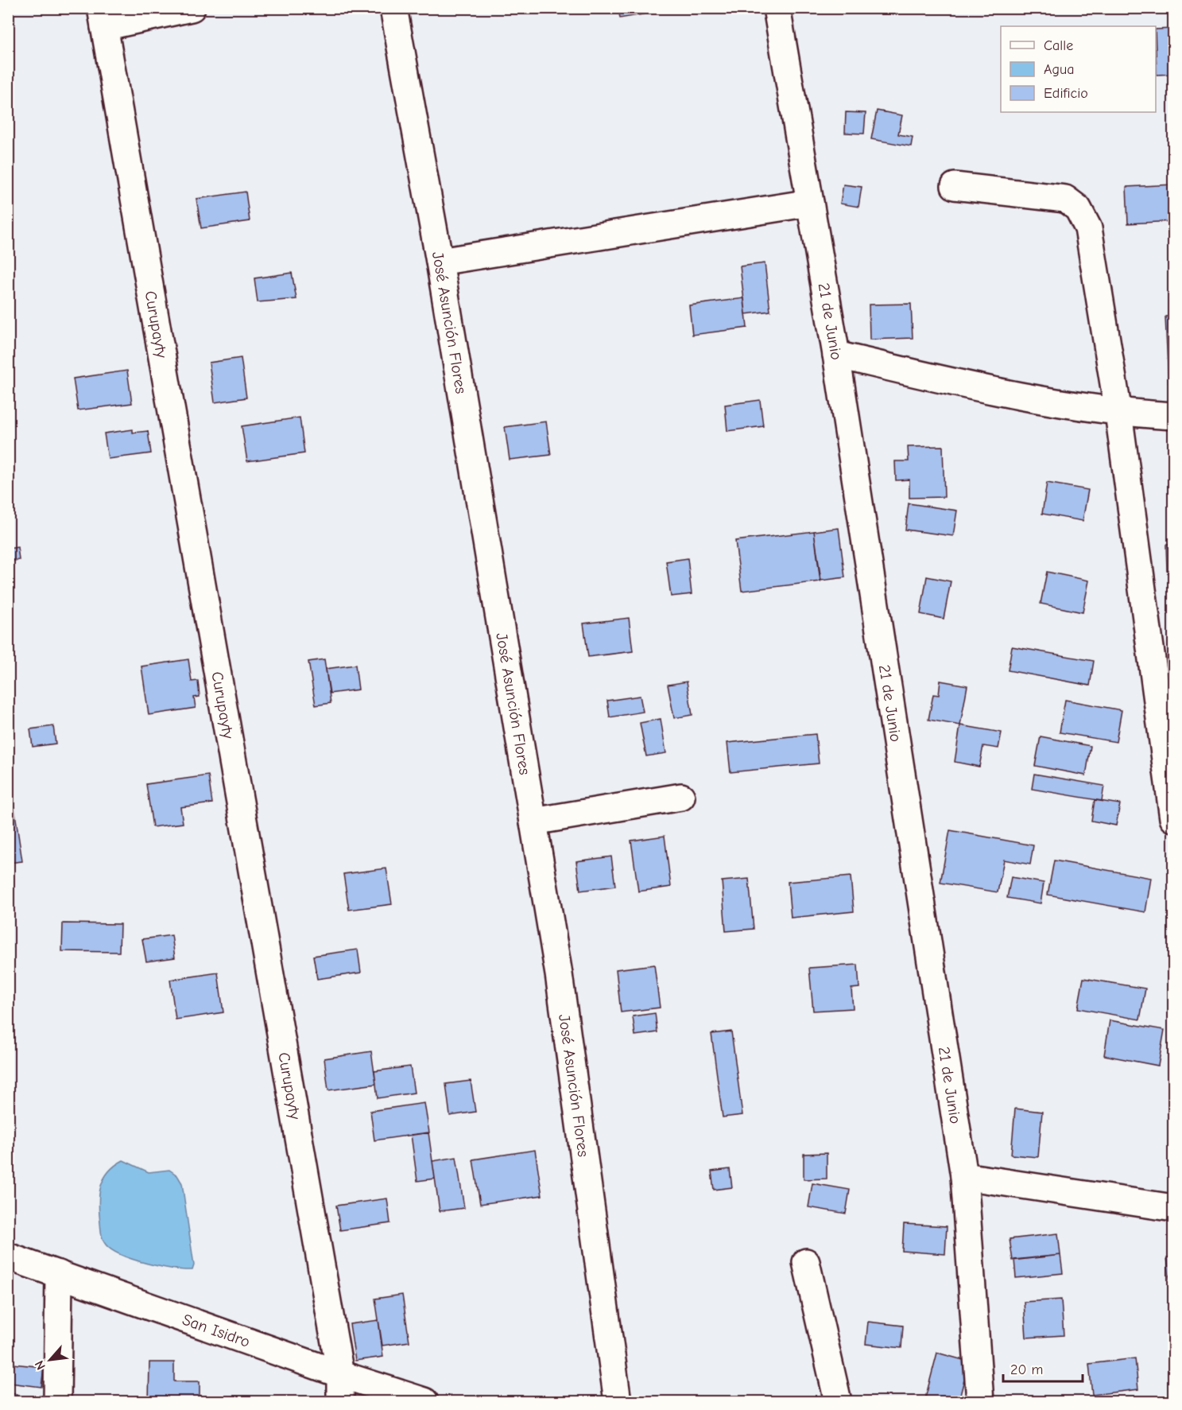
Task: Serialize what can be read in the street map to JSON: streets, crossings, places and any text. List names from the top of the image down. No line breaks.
{"streets":{"street":["21 de Junio","José Asunción Flores","Curupayty","San Isidro"]},"crossings":[["Curupayty","San Isidro"]],"legend":["Calle","Agua","Edificio"],"scale_bar":"20 m","north":"bottom left"}
